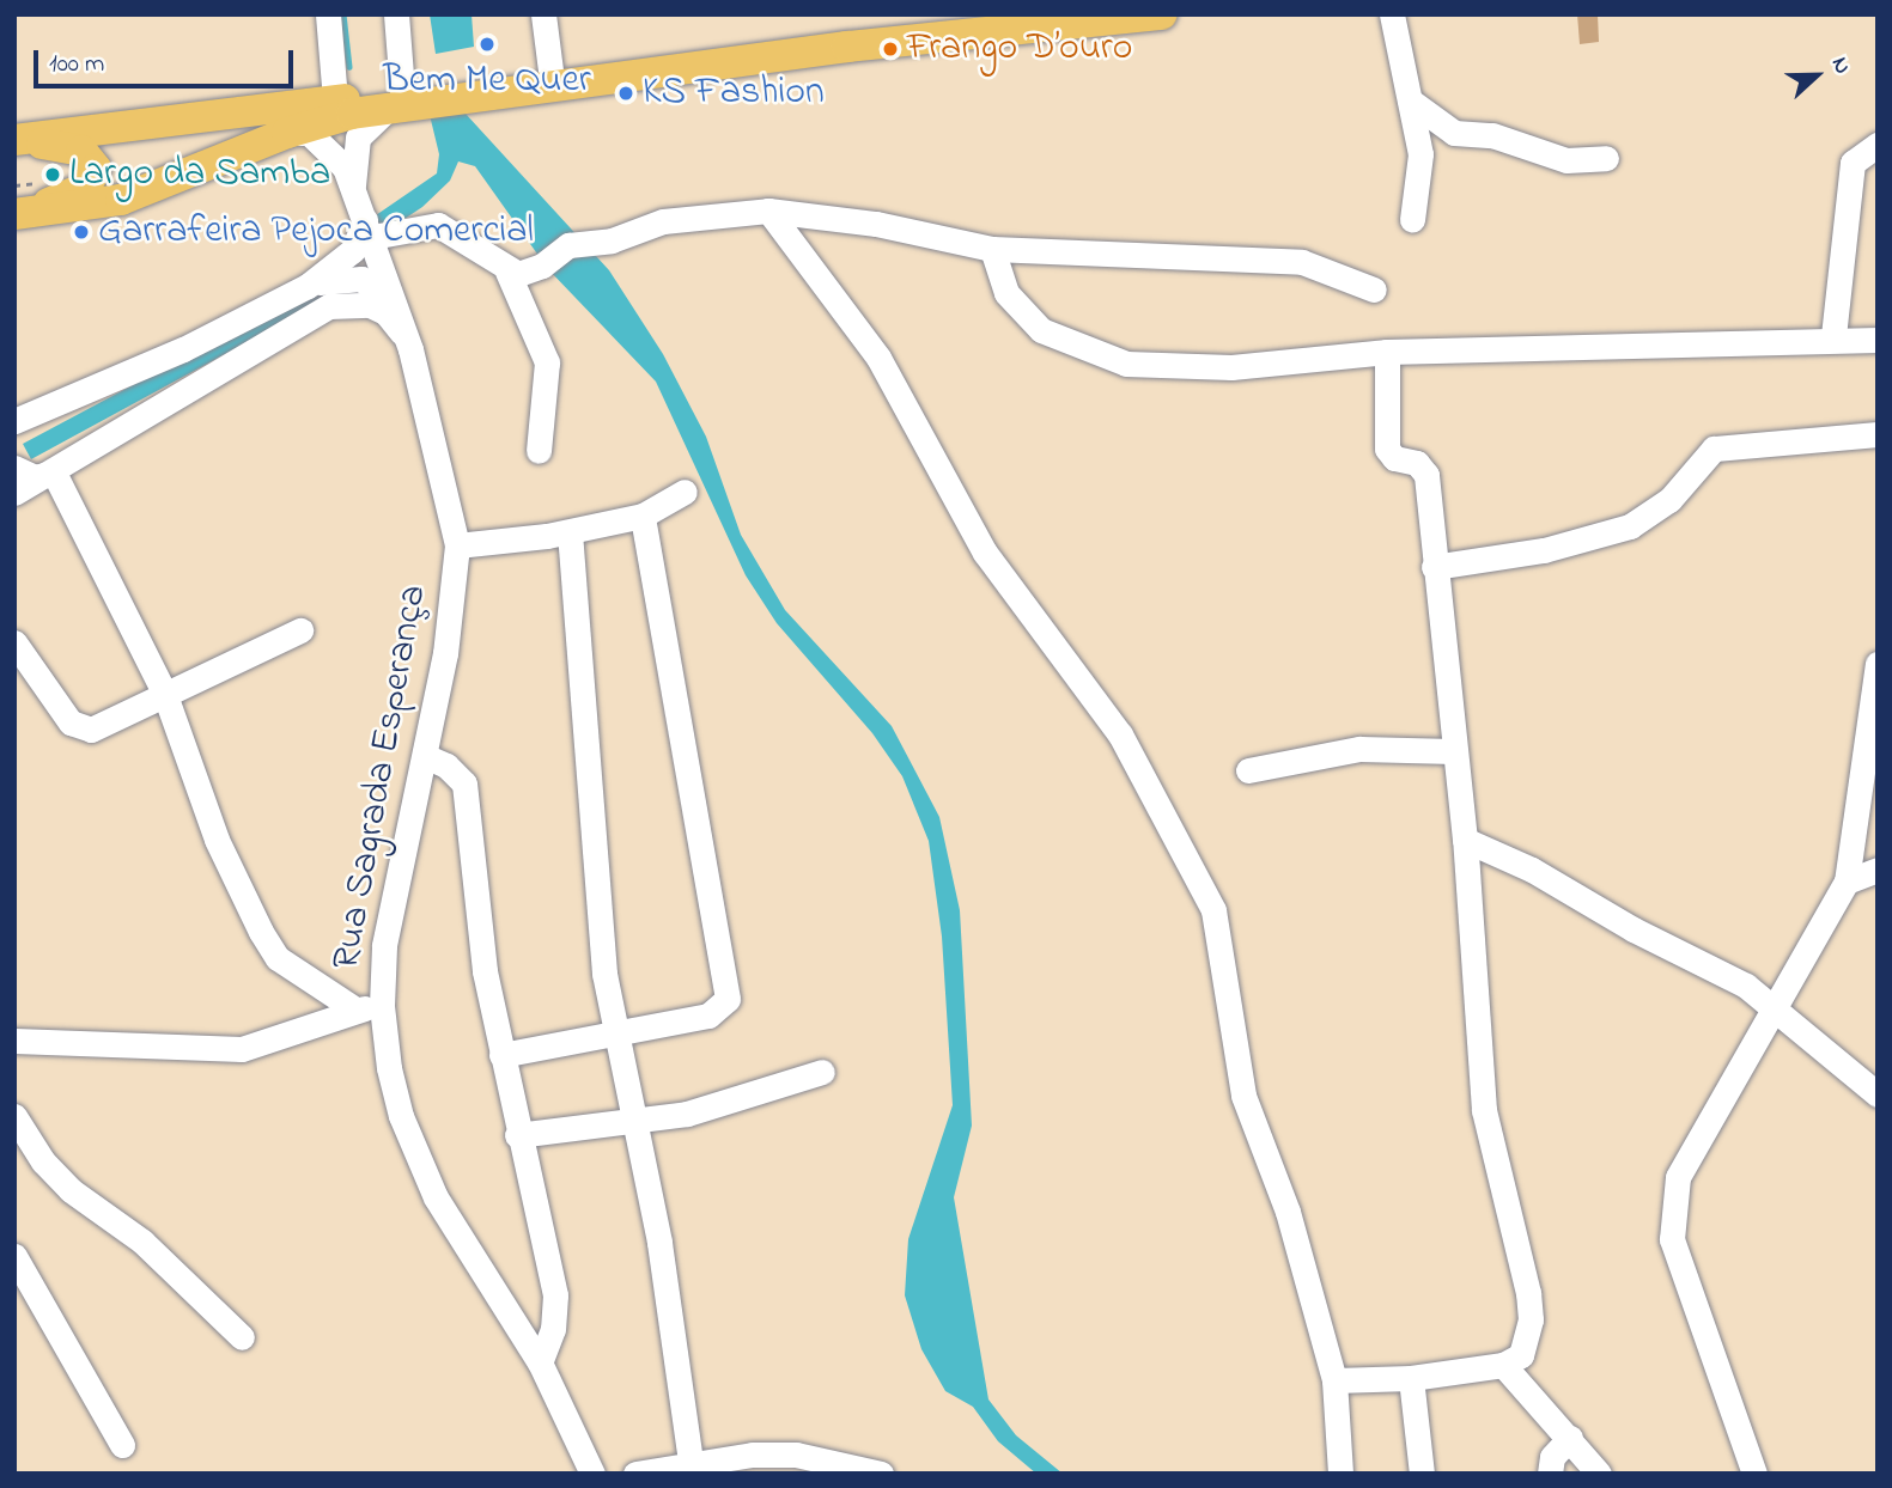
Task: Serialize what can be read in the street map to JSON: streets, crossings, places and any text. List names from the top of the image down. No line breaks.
{"streets":{"street":["Rua Sagrada Esperança"]},"places":["Bem Me Quer","Frango D’ouro","KS Fashion","Largo da Samba","Garrafeira Pejoca Comercial"],"scale_bar":"100 m","north":"right"}
